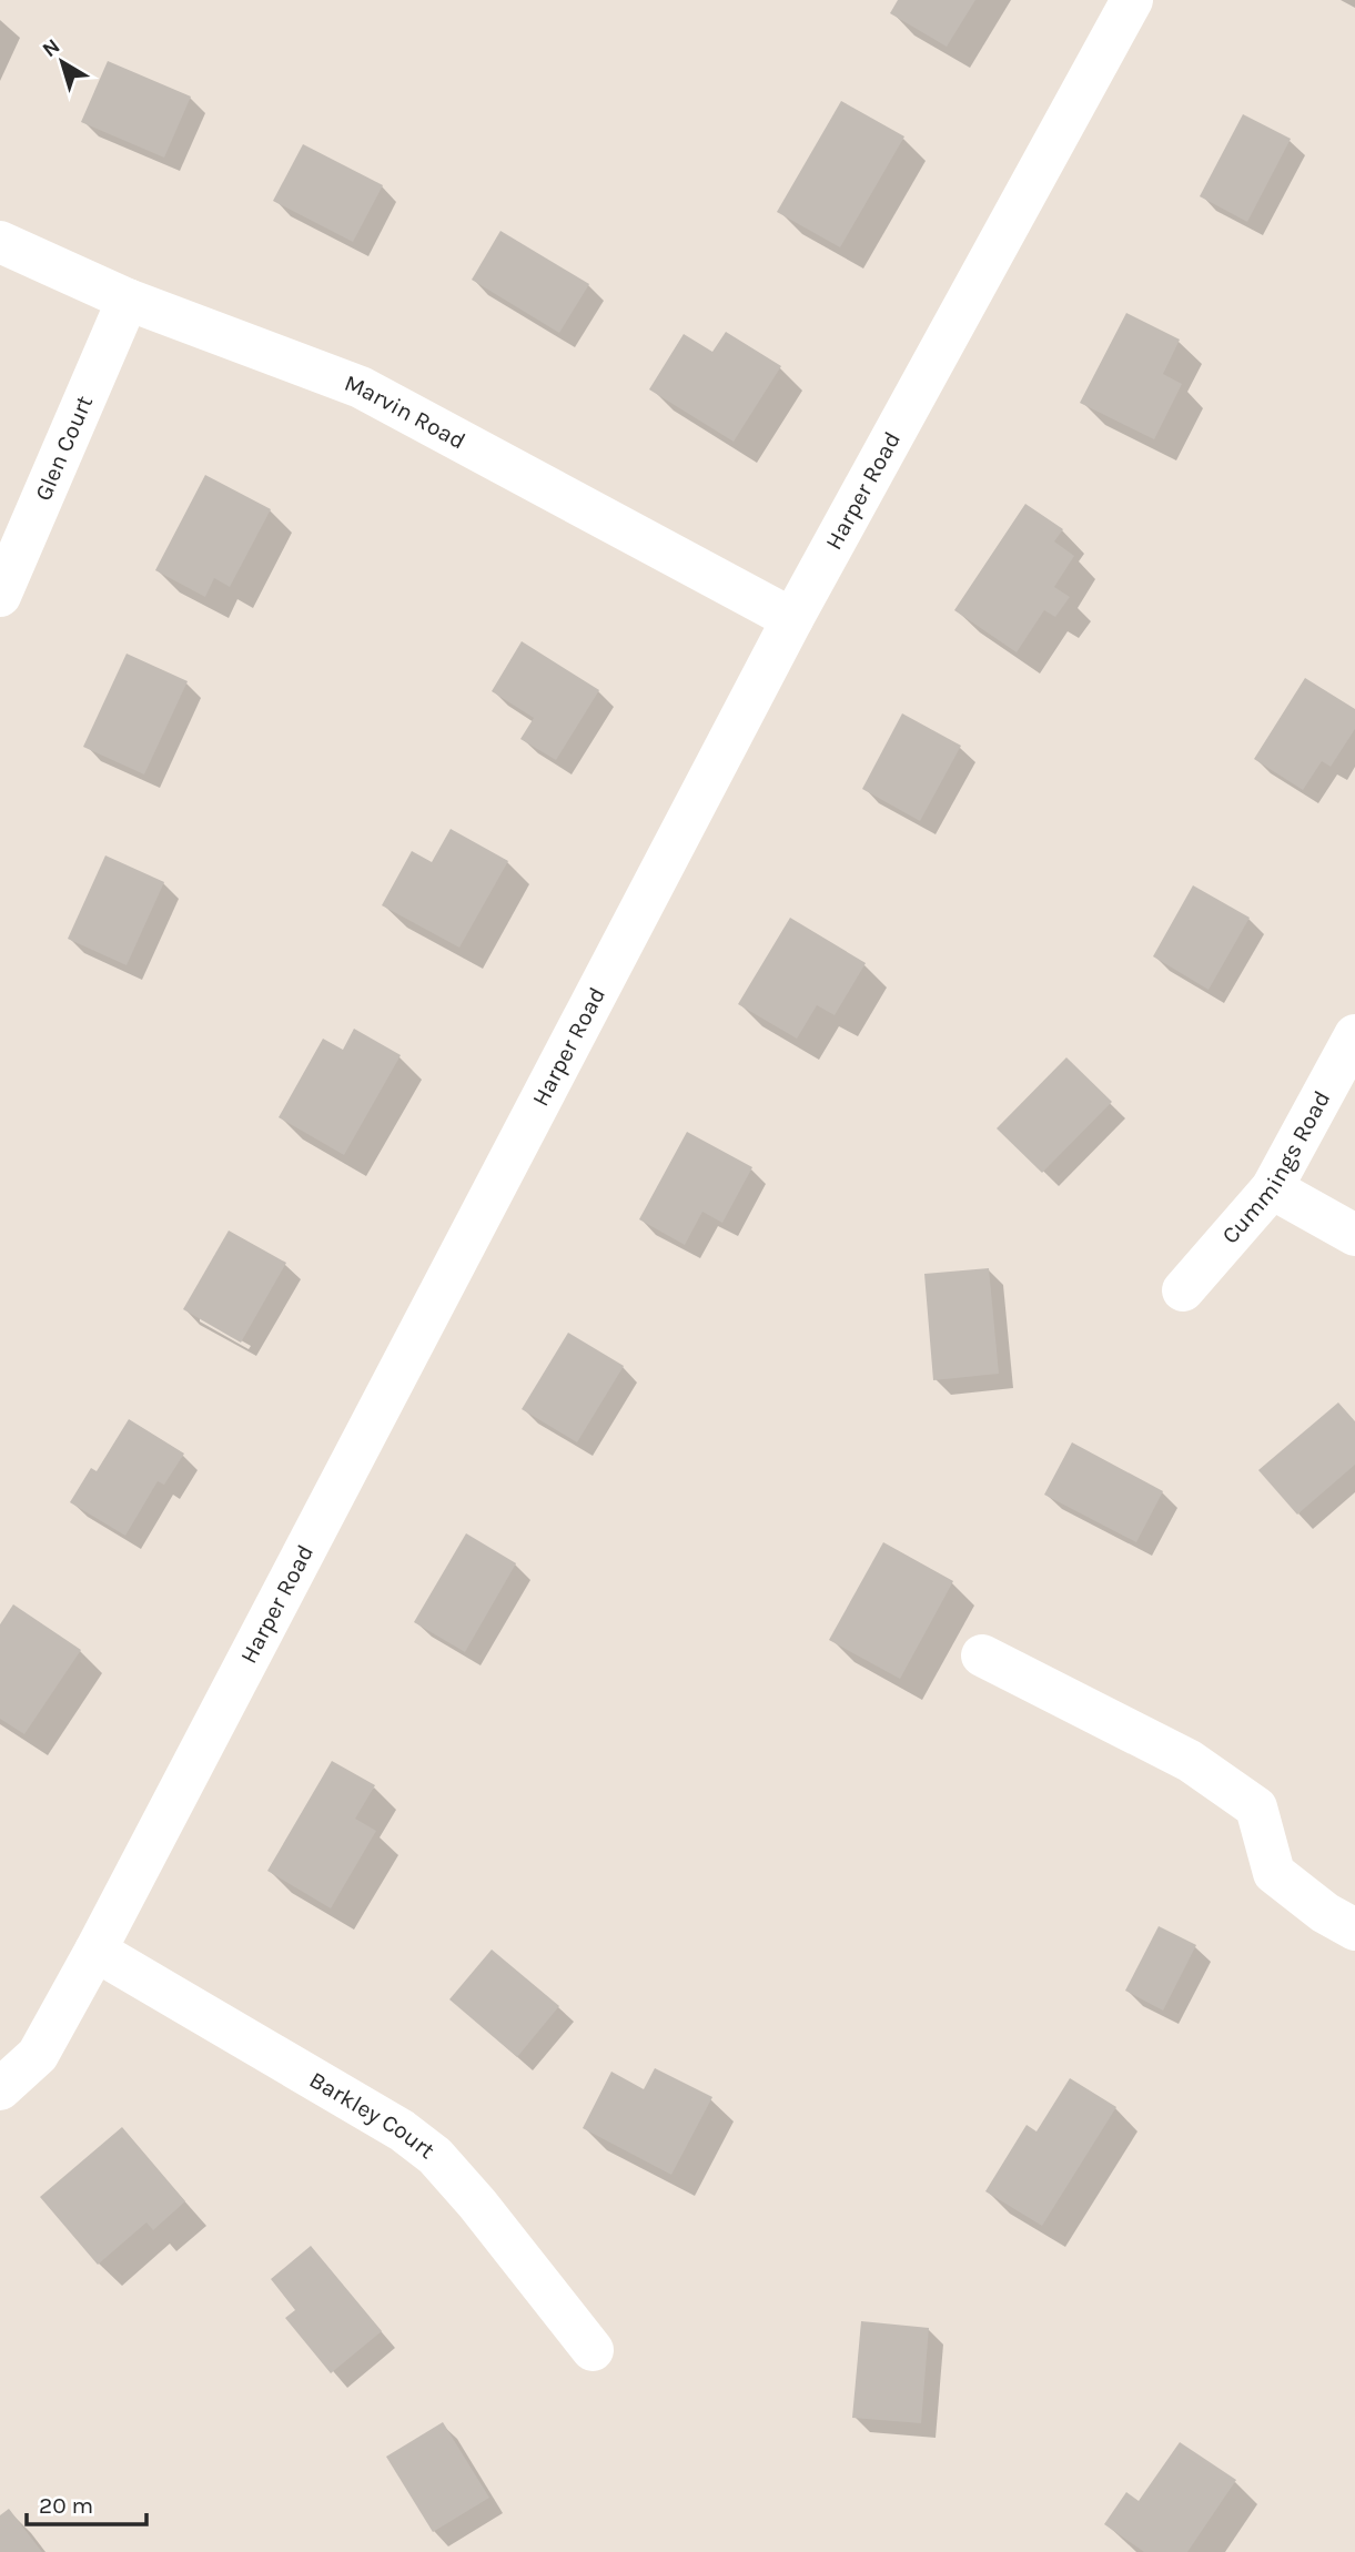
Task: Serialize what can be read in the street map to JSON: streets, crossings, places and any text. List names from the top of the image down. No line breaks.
{"streets":{"street":["Marvin Road","Glen Court","Harper Road","Cummings Road","Barkley Court"]},"crossings":[["Marvin Road","Glen Court"],["Marvin Road","Harper Road"],["Harper Road","Barkley Court"]],"scale_bar":"20 m","north":"top left"}
